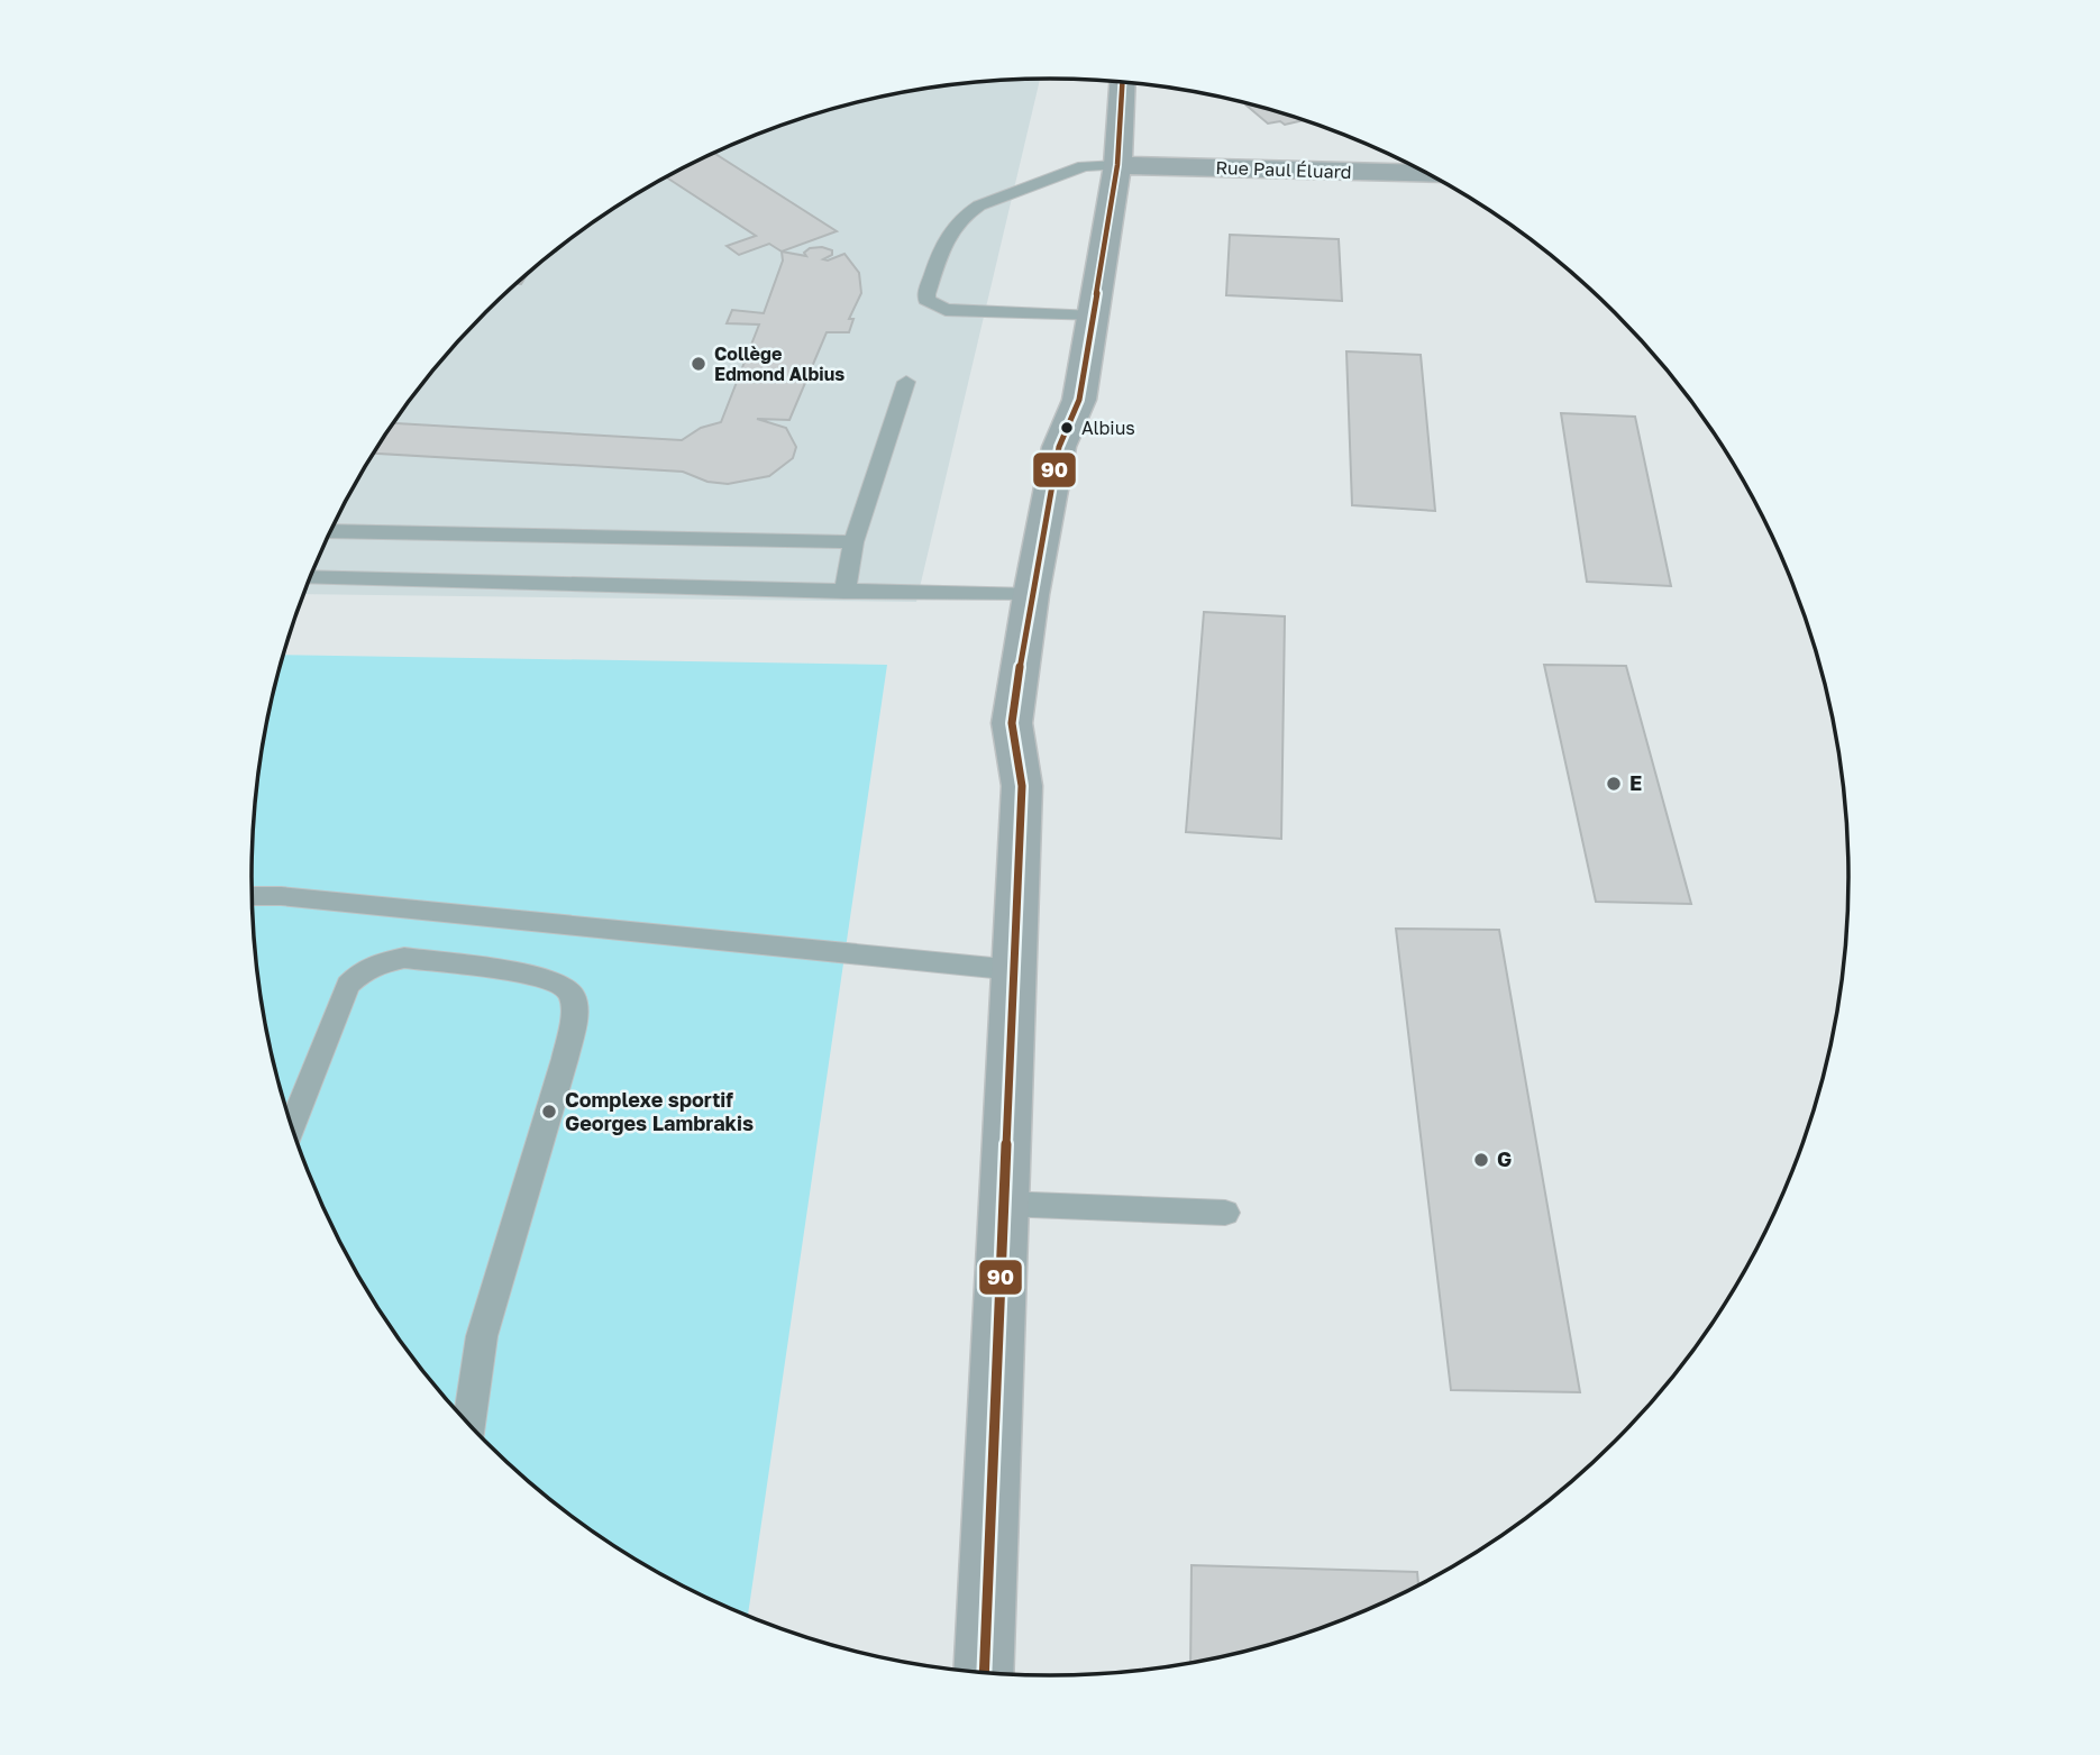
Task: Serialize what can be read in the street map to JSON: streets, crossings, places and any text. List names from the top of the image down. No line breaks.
{"streets":{"street":["Rue Paul Éluard"]},"places":["Collège Edmond Albius","Albius","E","Complexe sportif Georges Lambrakis","G"],"lines":["transit line 90"]}
